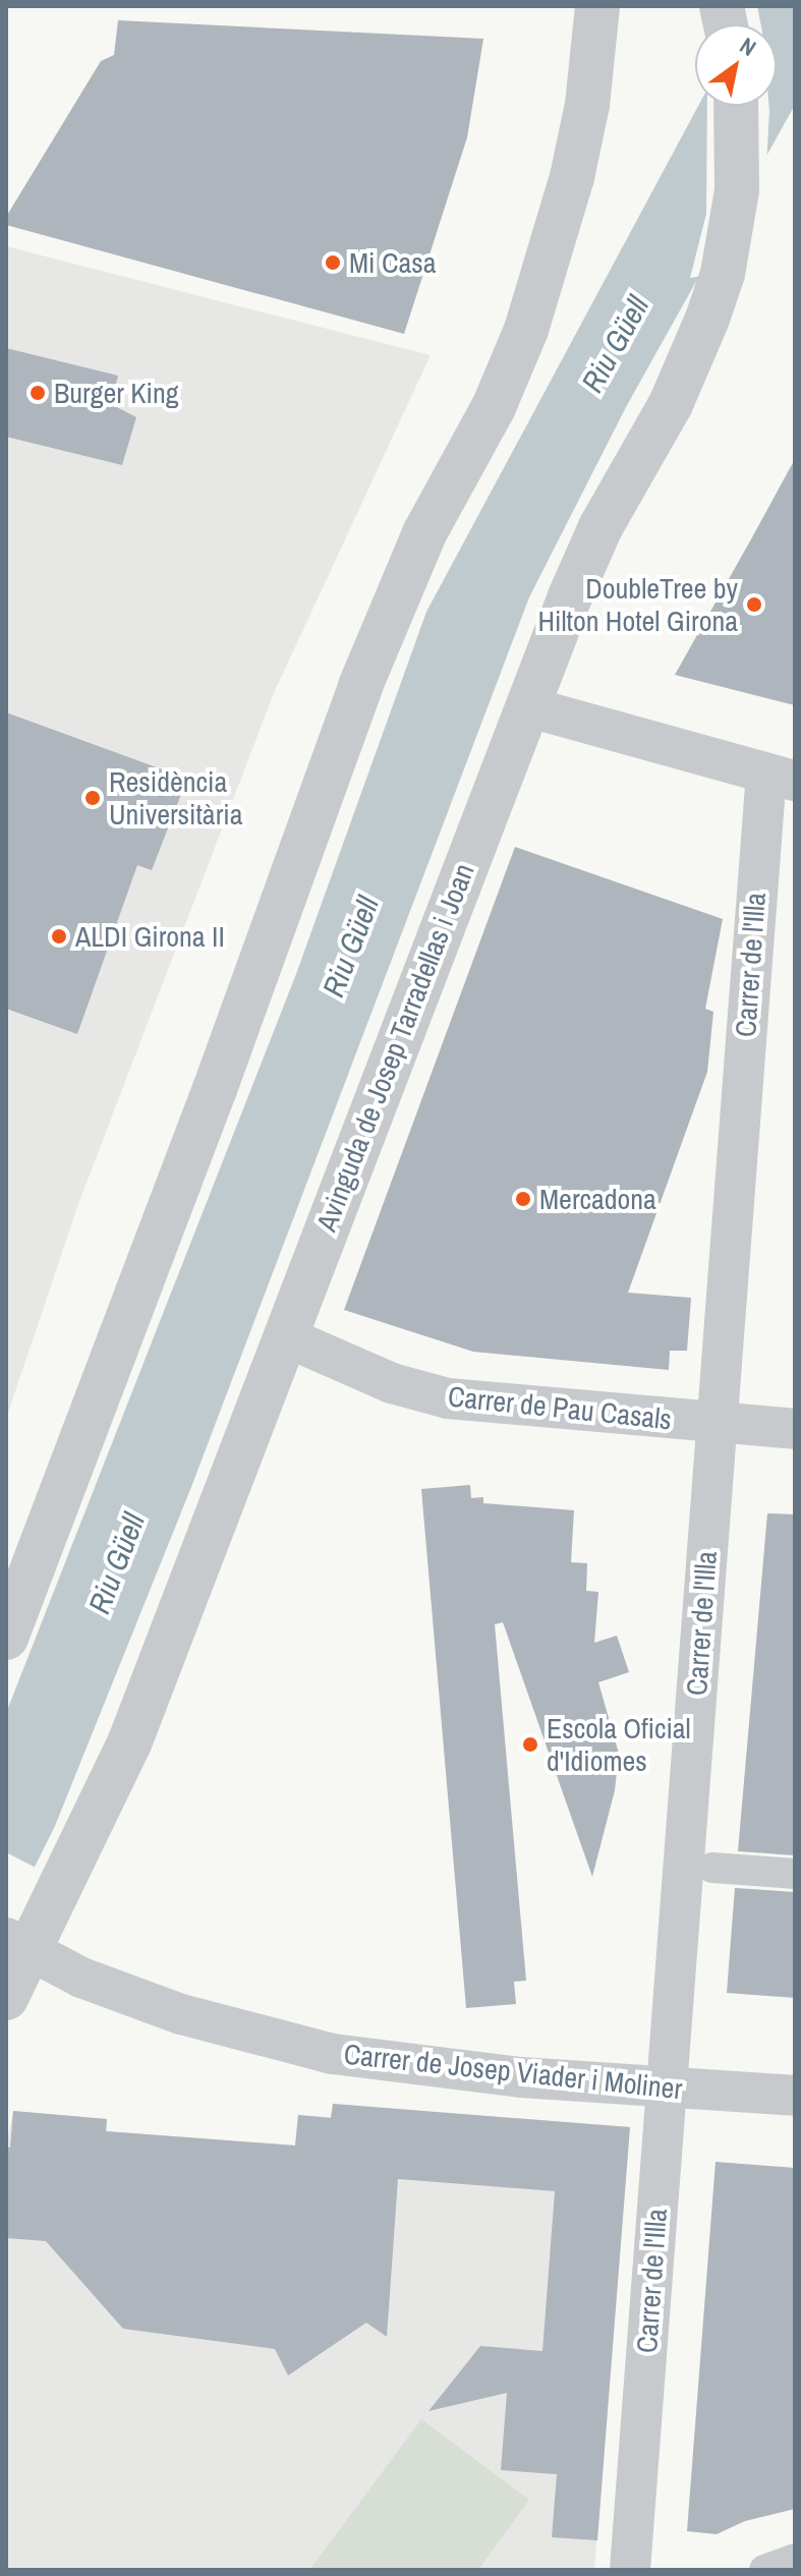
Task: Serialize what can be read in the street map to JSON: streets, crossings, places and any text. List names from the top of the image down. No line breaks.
{"streets":{"street":["Carrer de l'Illa","Avinguda de Josep Tarradellas i Joan","Carrer de Pau Casals","Carrer de Josep Viader i Moliner"]},"crossings":[["Carrer de l'Illa","Carrer de Pau Casals"],["Carrer de l'Illa","Carrer de Josep Viader i Moliner"],["Avinguda de Josep Tarradellas i Joan","Carrer de Pau Casals"],["Avinguda de Josep Tarradellas i Joan","Carrer de Josep Viader i Moliner"]],"water":["Riu Güell"],"places":["Mi Casa","Burger King","DoubleTree by Hilton Hotel Girona","Residència Universitària","ALDI Girona II","Mercadona","Escola Oficial d'Idiomes"],"north":"top right"}
